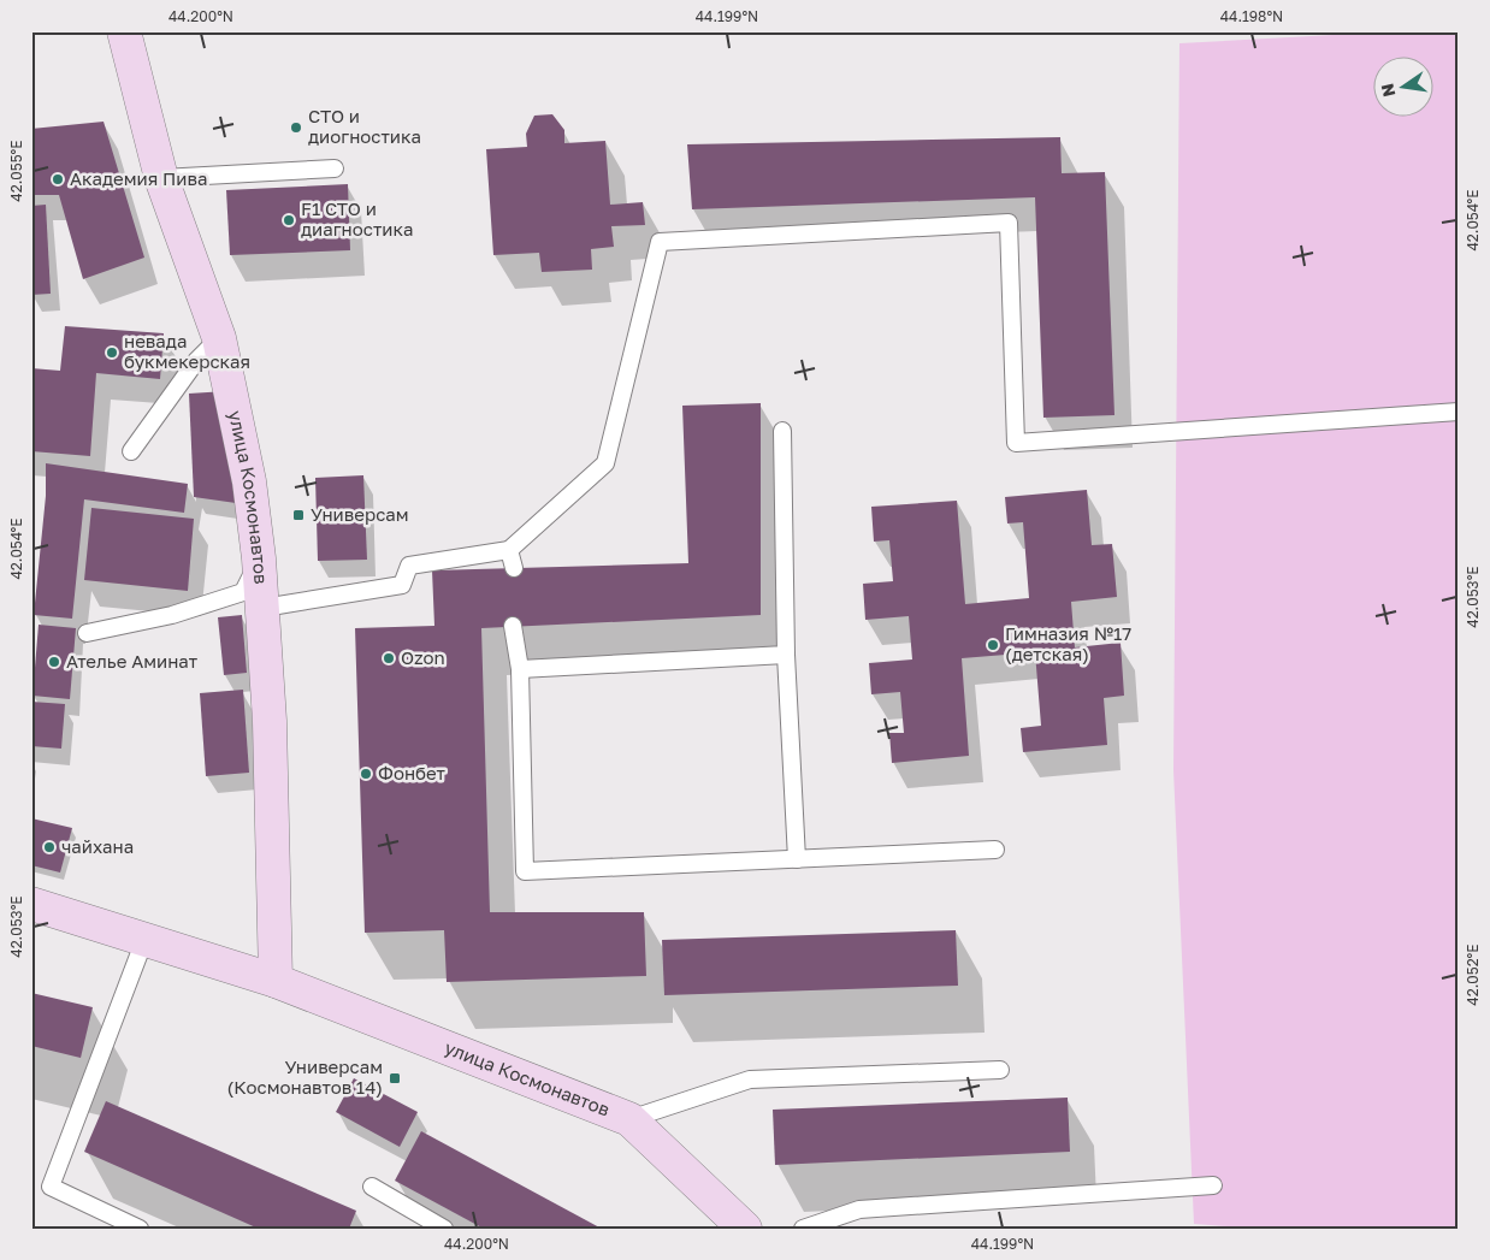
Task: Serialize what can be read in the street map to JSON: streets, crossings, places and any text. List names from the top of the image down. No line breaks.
{"streets":{"street":["улица Космонавтов"]},"places":{"other":["СТО и диогностика","Академия Пива","F1 СТО и диагностика","невада букмекерская","Гимназия №17 (детская)","Ozon","Ателье Аминат","Фонбет","чайхана"],"transit":["Универсам","Универсам (Космонавтов 14)"]},"north":"left","coordinates":["44.200°N","44.199°N","44.198°N","42.055°E","42.054°E","42.053°E","42.052°E"]}
